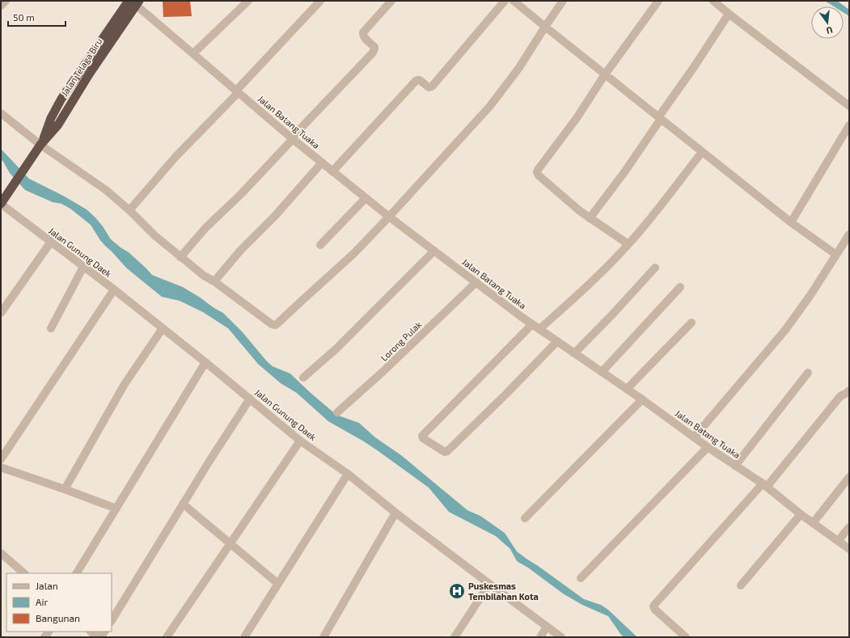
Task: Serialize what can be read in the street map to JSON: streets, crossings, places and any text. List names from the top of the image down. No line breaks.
{"streets":{"highway":["Jalan Telaga Biru"],"street":["Jalan Batang Tuaka","Jalan Gunung Daek","Lorong Pulak"]},"crossings":[["Jalan Telaga Biru","Jalan Batang Tuaka"],["Jalan Telaga Biru","Jalan Gunung Daek"],["Jalan Batang Tuaka","Lorong Pulak"]],"places":{"hospital":["Puskesmas Tembilahan Kota"]},"legend":["Jalan","Air","Bangunan"],"scale_bar":"50 m","north":"bottom"}
